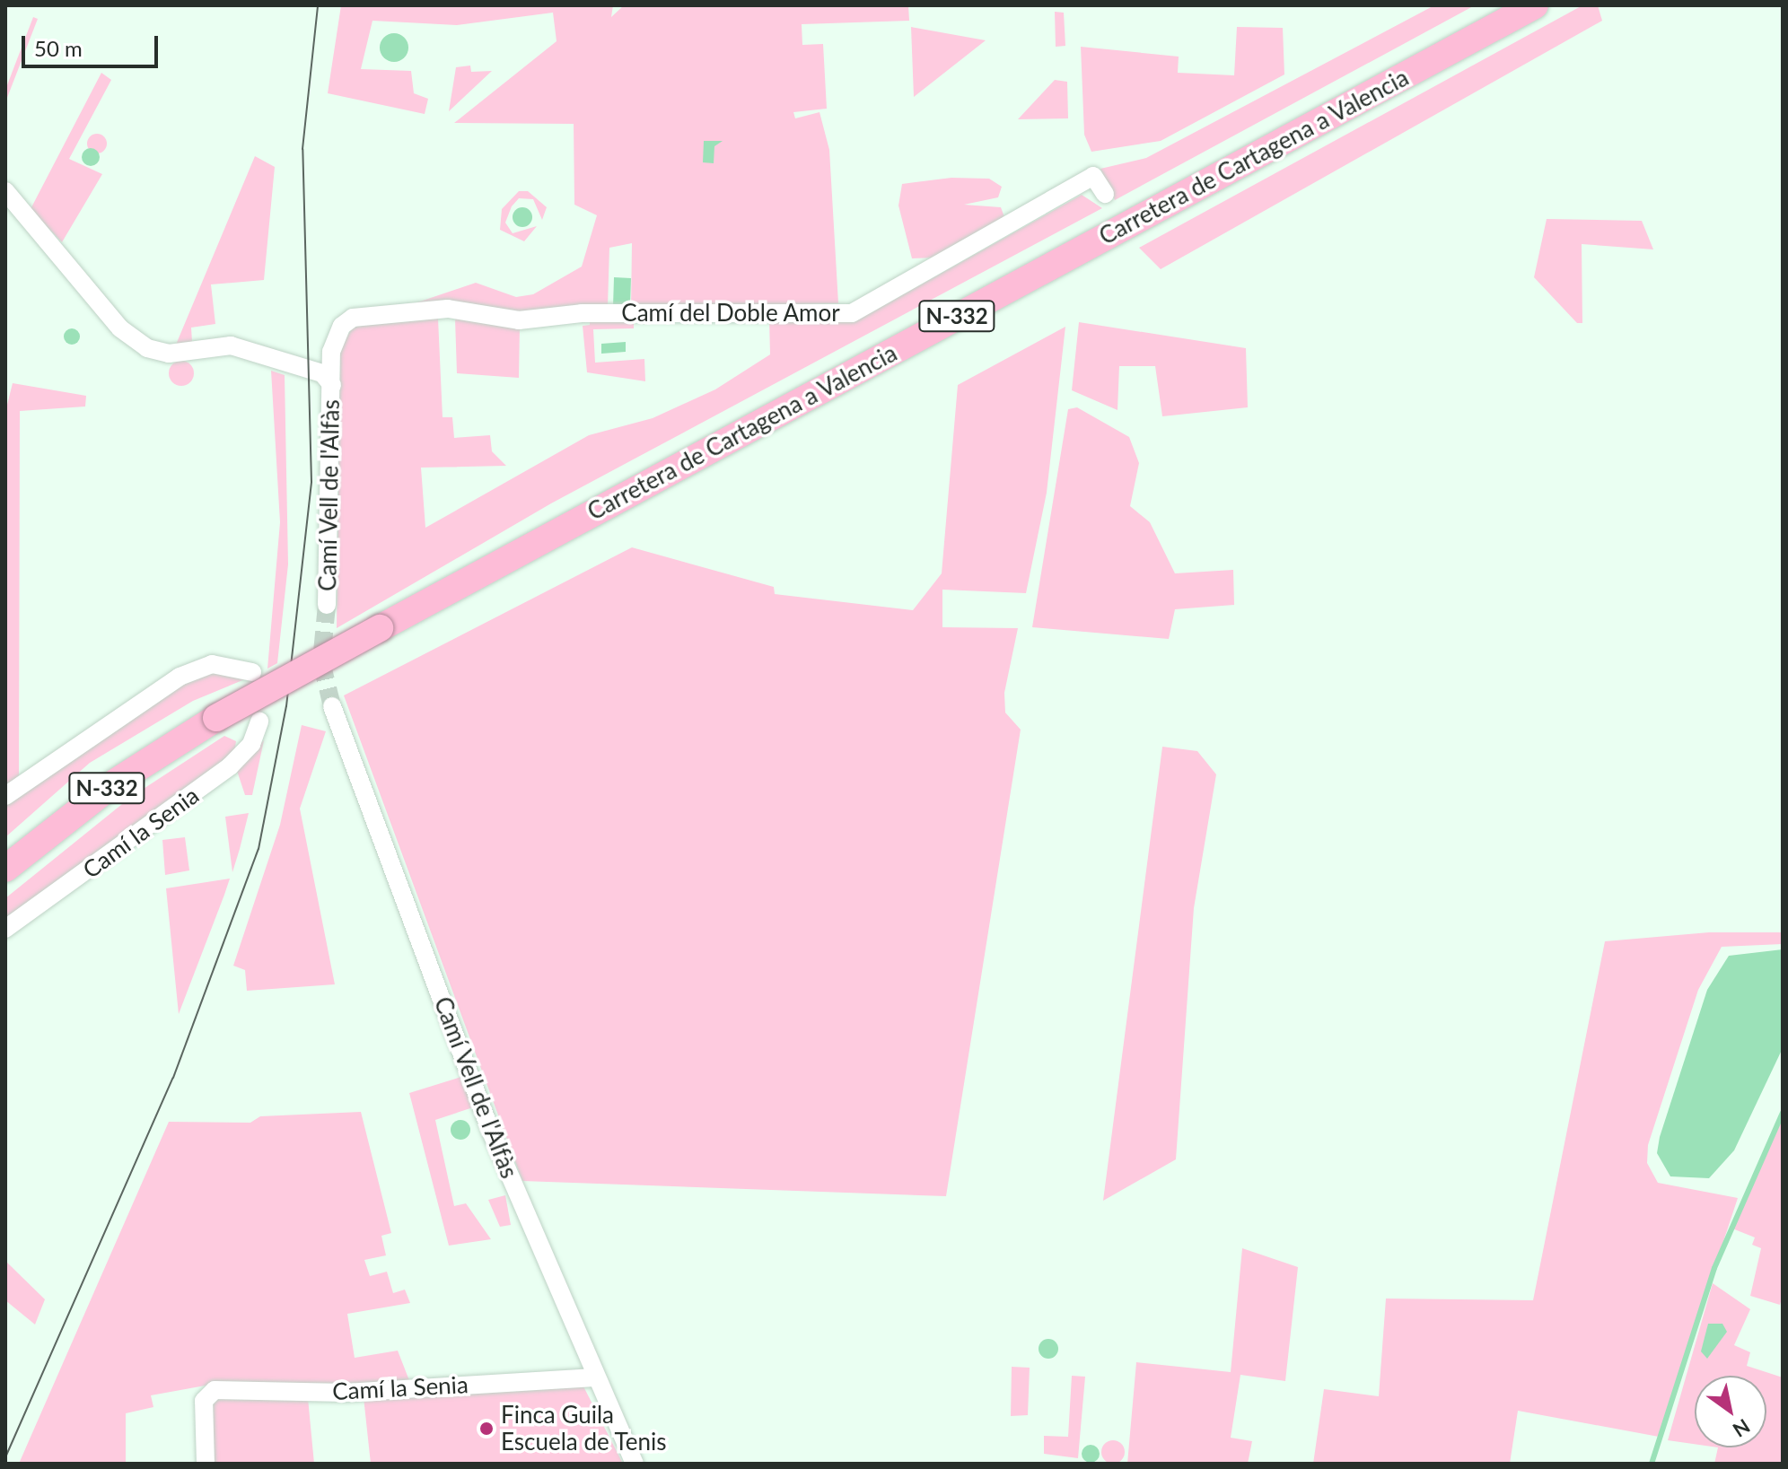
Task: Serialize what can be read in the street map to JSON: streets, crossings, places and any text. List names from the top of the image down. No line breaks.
{"streets":{"highway":["Carretera de Cartagena a Valencia","N-332"],"street":["Camí del Doble Amor","Camí Vell de l'Alfàs","Camí la Senia"]},"crossings":[["Camí del Doble Amor","Camí Vell de l'Alfàs"],["Camí Vell de l'Alfàs","Camí la Senia"]],"places":["Finca Guila Escuela de Tenis"],"scale_bar":"50 m","north":"bottom right"}
